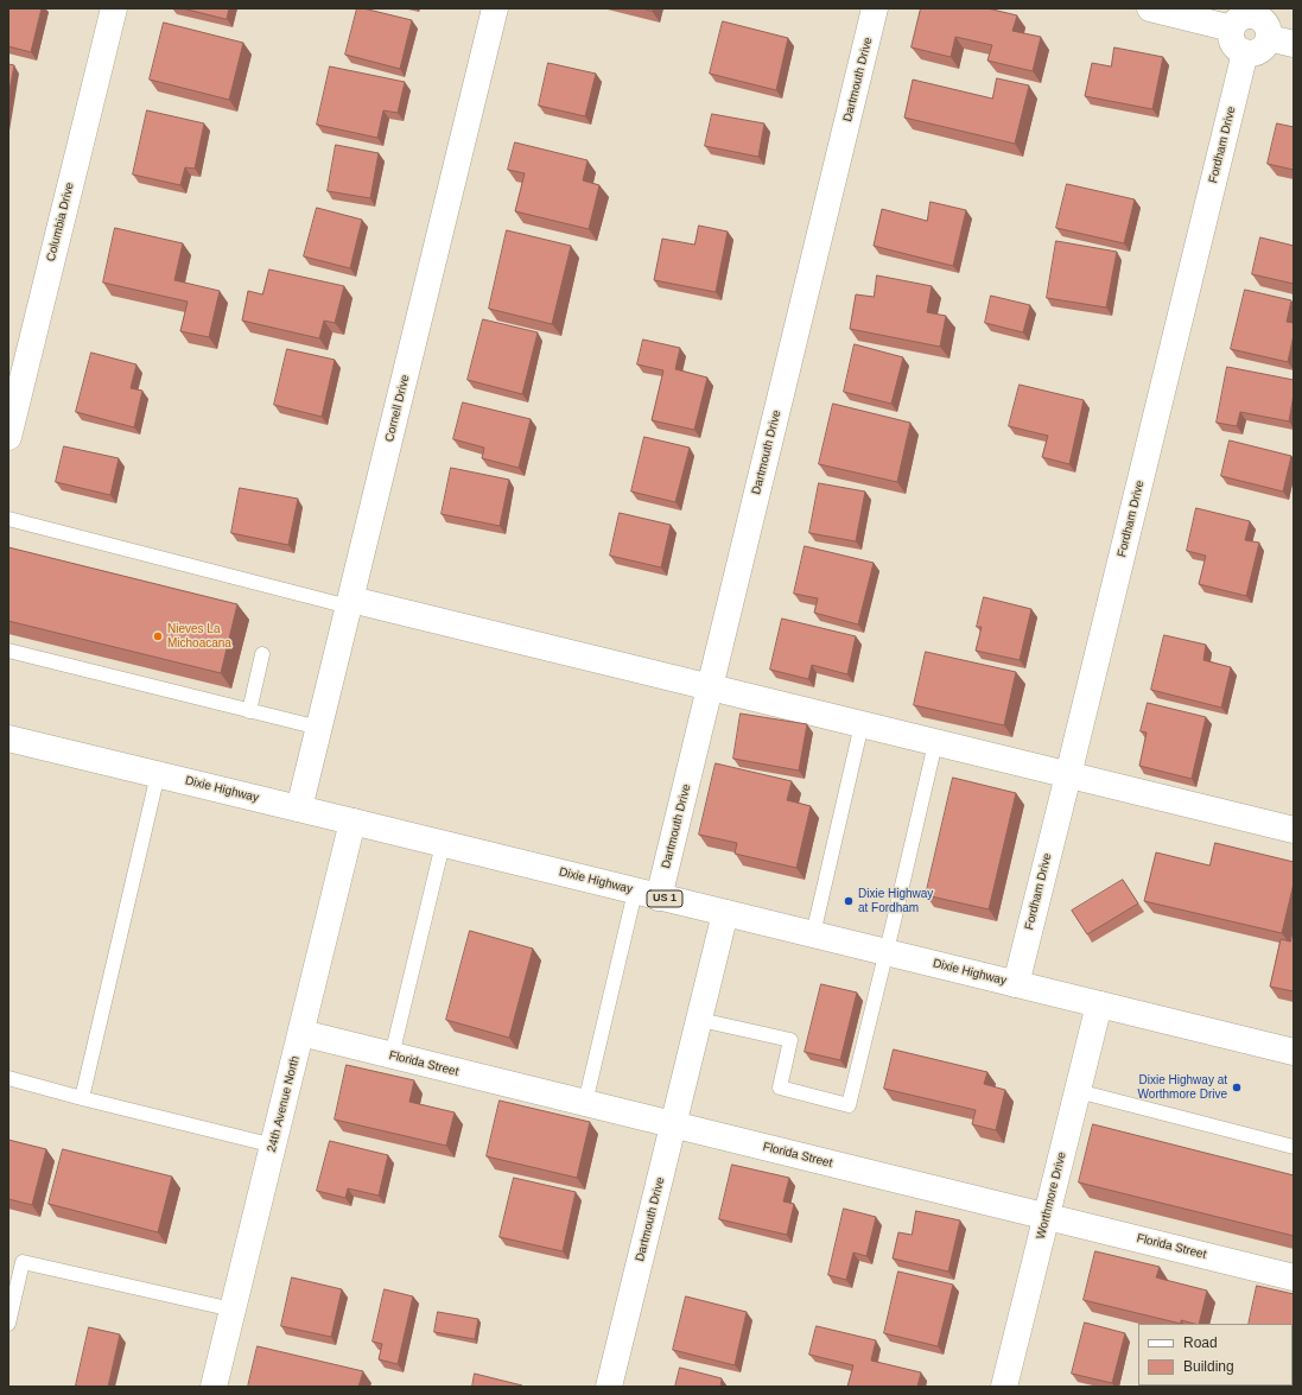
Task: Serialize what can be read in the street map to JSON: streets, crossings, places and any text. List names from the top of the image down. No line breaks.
{"streets":{"street":["Dartmouth Drive","Fordham Drive","Columbia Drive","Cornell Drive","Dixie Highway","US 1","Florida Street","24th Avenue North","Worthmore Drive"]},"crossings":[["Dartmouth Drive","Dixie Highway"],["Dartmouth Drive","Florida Street"],["Fordham Drive","Dixie Highway"],["Cornell Drive","Dixie Highway"],["Dixie Highway","24th Avenue North"],["Dixie Highway","Worthmore Drive"],["Florida Street","24th Avenue North"],["Florida Street","Worthmore Drive"]],"places":["Nieves La Michoacana","Dixie Highway at Fordham","Dixie Highway at Worthmore Drive"],"legend":["Road","Building"]}
